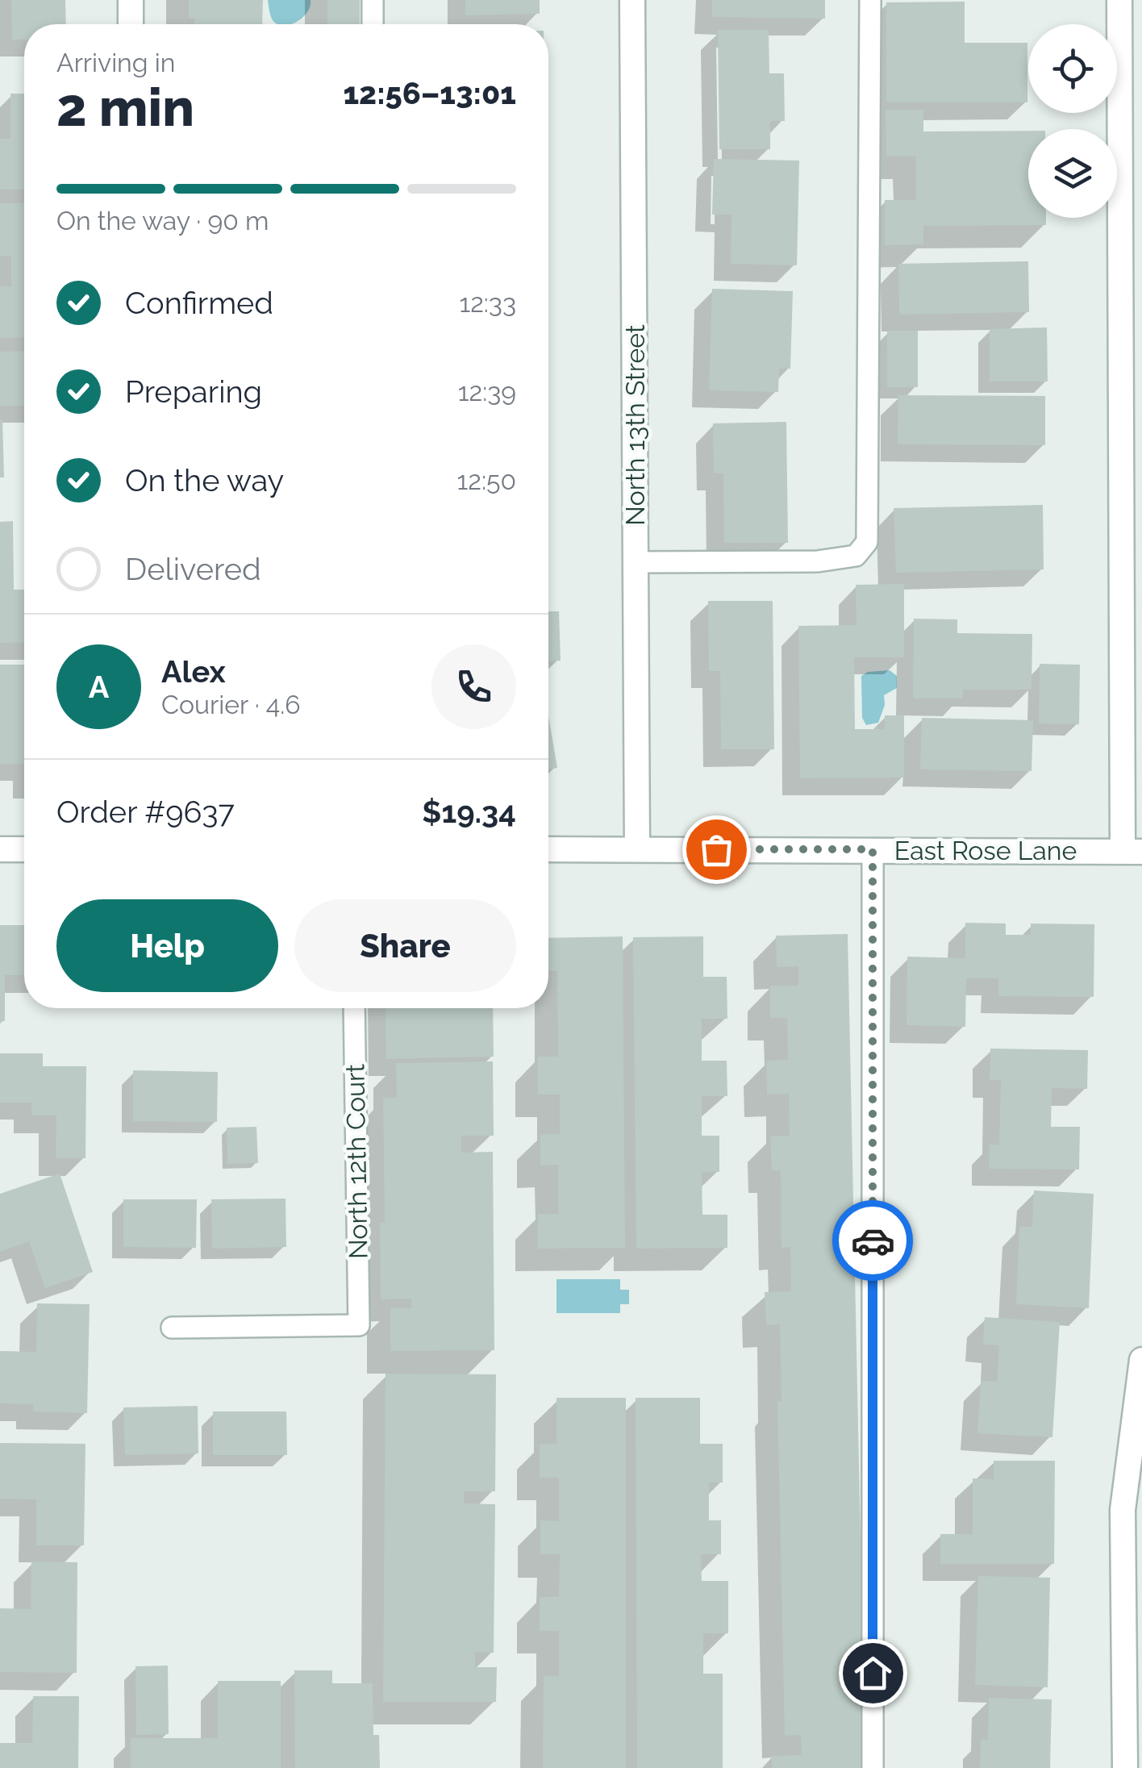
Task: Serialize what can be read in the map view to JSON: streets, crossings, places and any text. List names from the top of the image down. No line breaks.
{"streets":{"street":["North 13th Street","East Rose Lane"],"lane":["North 12th Court"]},"crossings":[["North 13th Street","East Rose Lane"]],"page":{"heading":["2 min","Arriving in","12:56–13:01"],"panel":["Alex","Courier · 4.6","Order #9637","$19.34"],"bar":"On the way · 90 m","list":[["Confirmed","12:33"],["Preparing","12:39"],["On the way","12:50"],"Delivered"],"round":"A","buttons":["Help","Share"]}}
